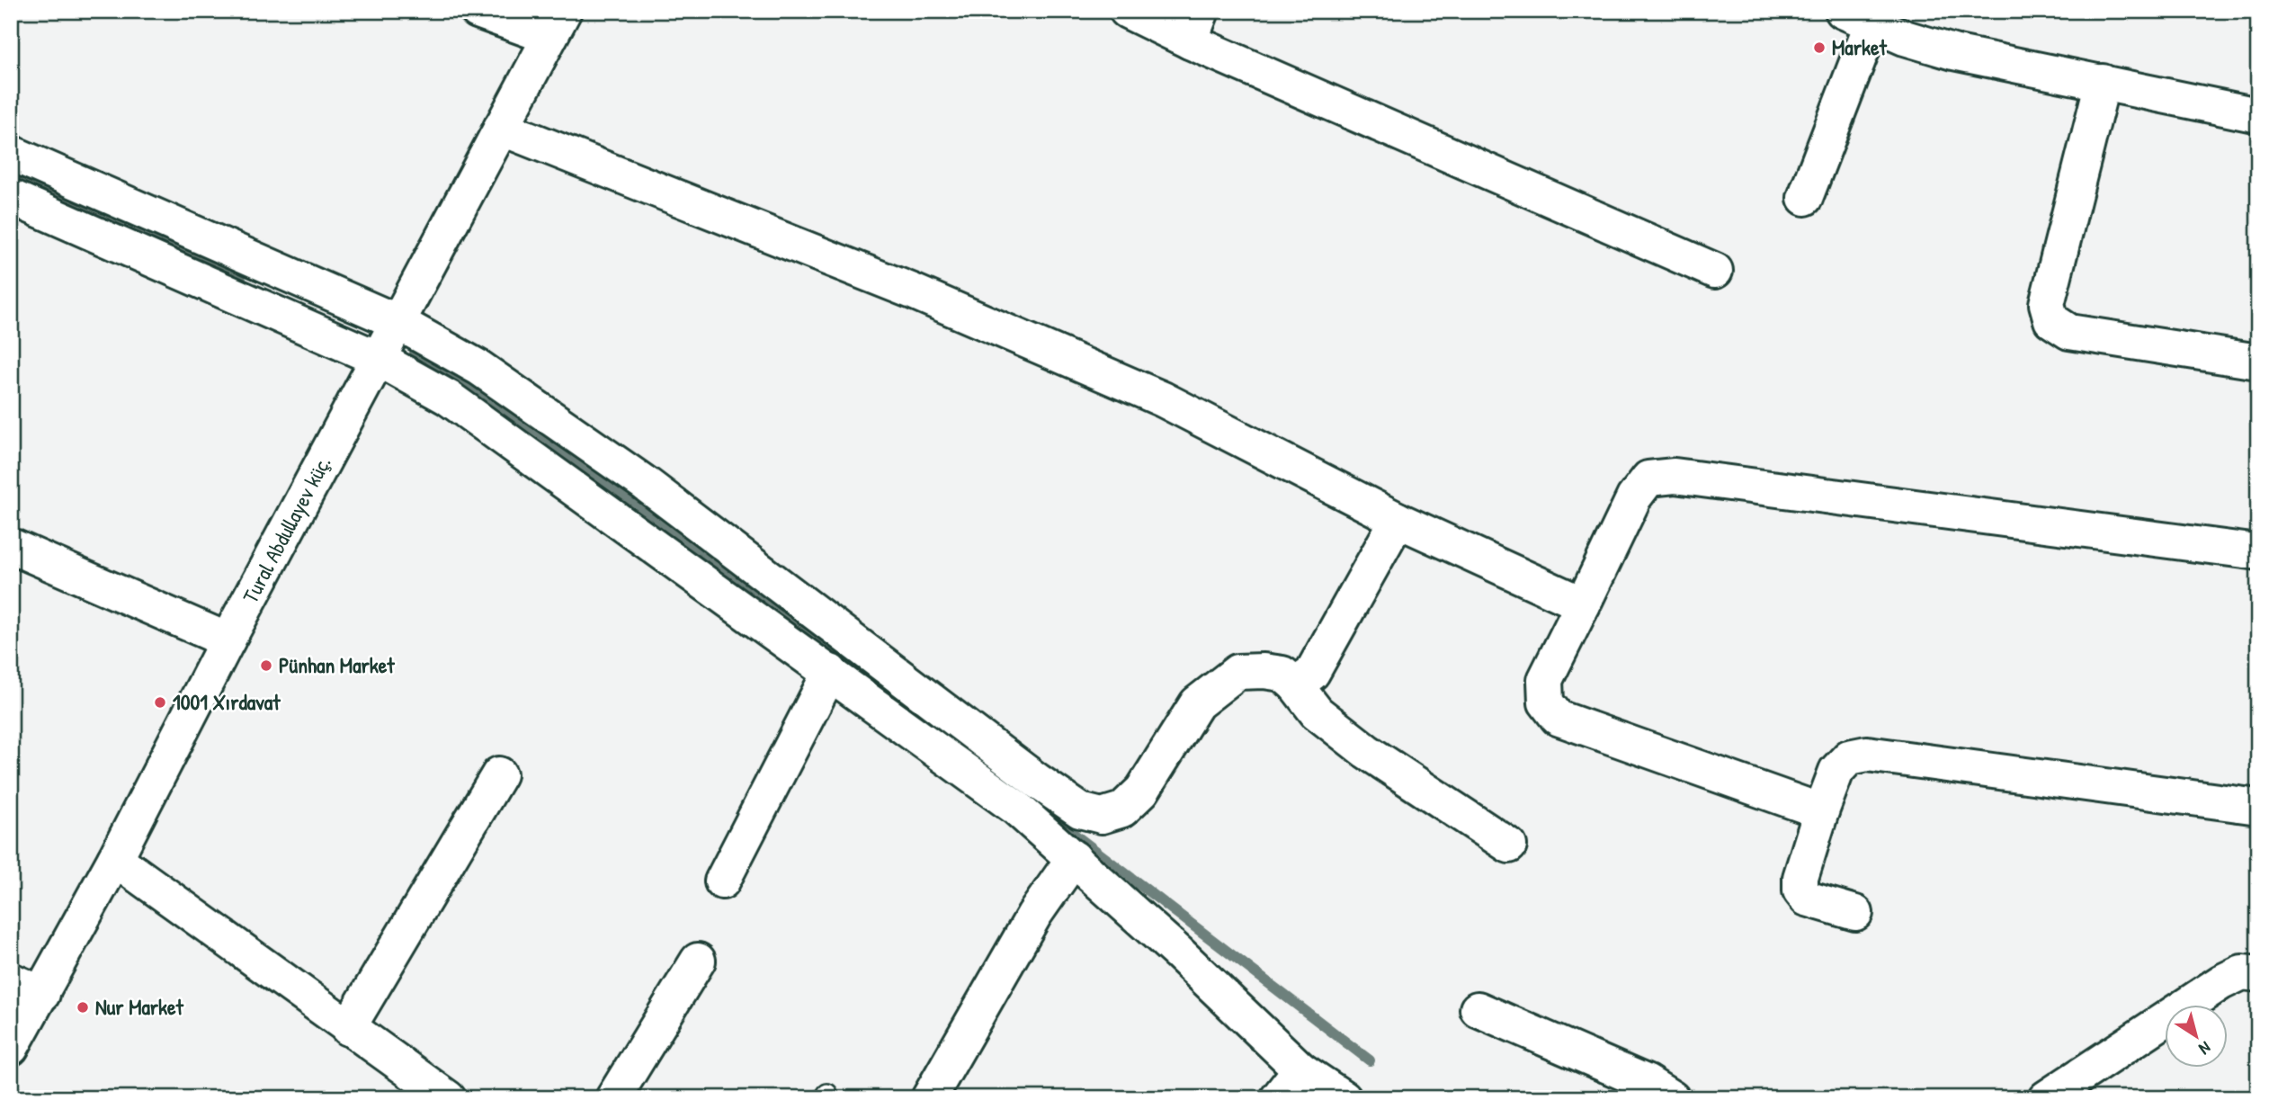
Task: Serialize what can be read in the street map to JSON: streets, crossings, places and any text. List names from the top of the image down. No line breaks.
{"streets":{"street":["Tural Abdullayev küç."]},"places":["Market","Pünhan Market","1001 Xırdavat","Nur Market"],"north":"bottom right"}
